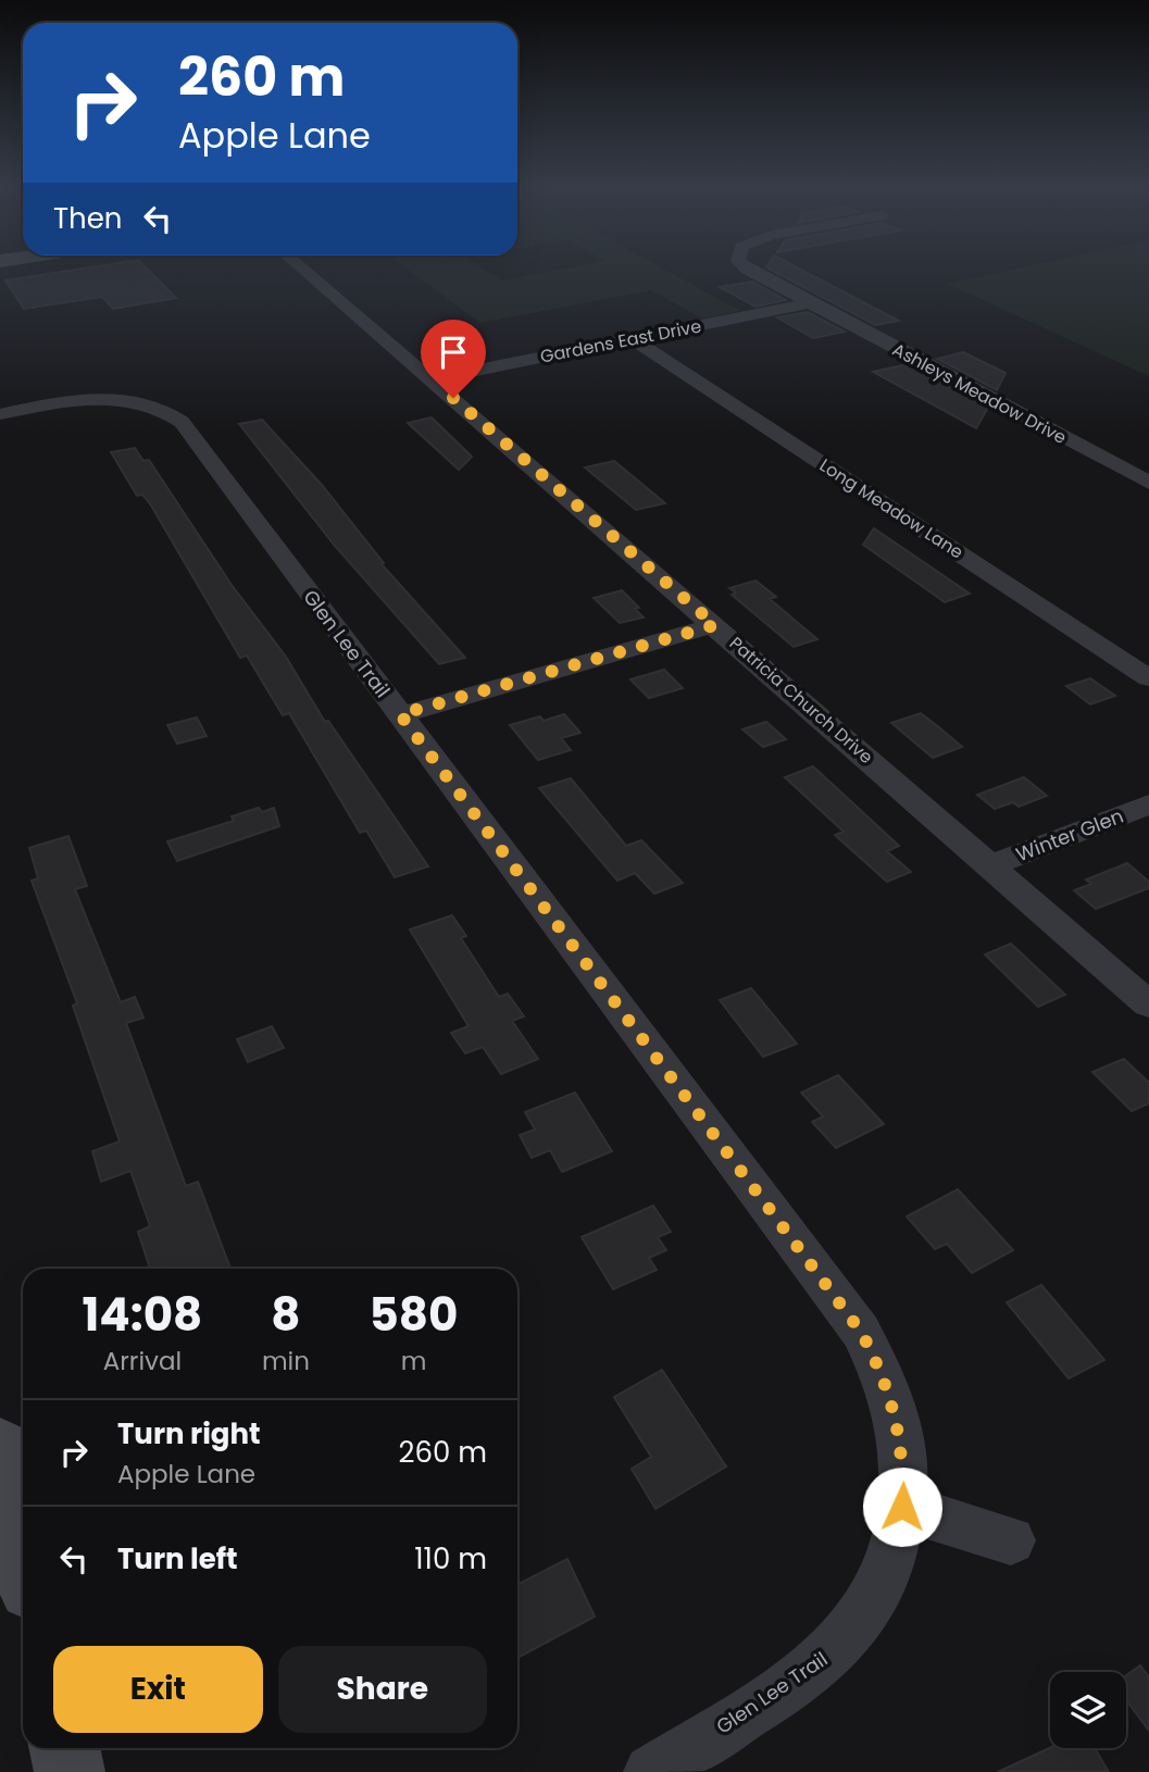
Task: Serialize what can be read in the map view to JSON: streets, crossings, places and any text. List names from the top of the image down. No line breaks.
{"streets":{"street":["Gardens East Drive","Ashleys Meadow Drive","Long Meadow Lane","Glen Lee Trail","Patricia Church Drive","Winter Glen"]},"crossings":[["Gardens East Drive","Ashleys Meadow Drive"],["Gardens East Drive","Long Meadow Lane"],["Gardens East Drive","Patricia Church Drive"],["Patricia Church Drive","Winter Glen"]],"page":{"turn":["260 m","Apple Lane"],"then":"Then","eta":["14:08","Arrival","8","min","580","m"],"list":[{"name":"Turn right","note":"Apple Lane","value":"260 m"},{"name":"Turn left","value":"110 m"}],"buttons":["Exit","Share"]}}
